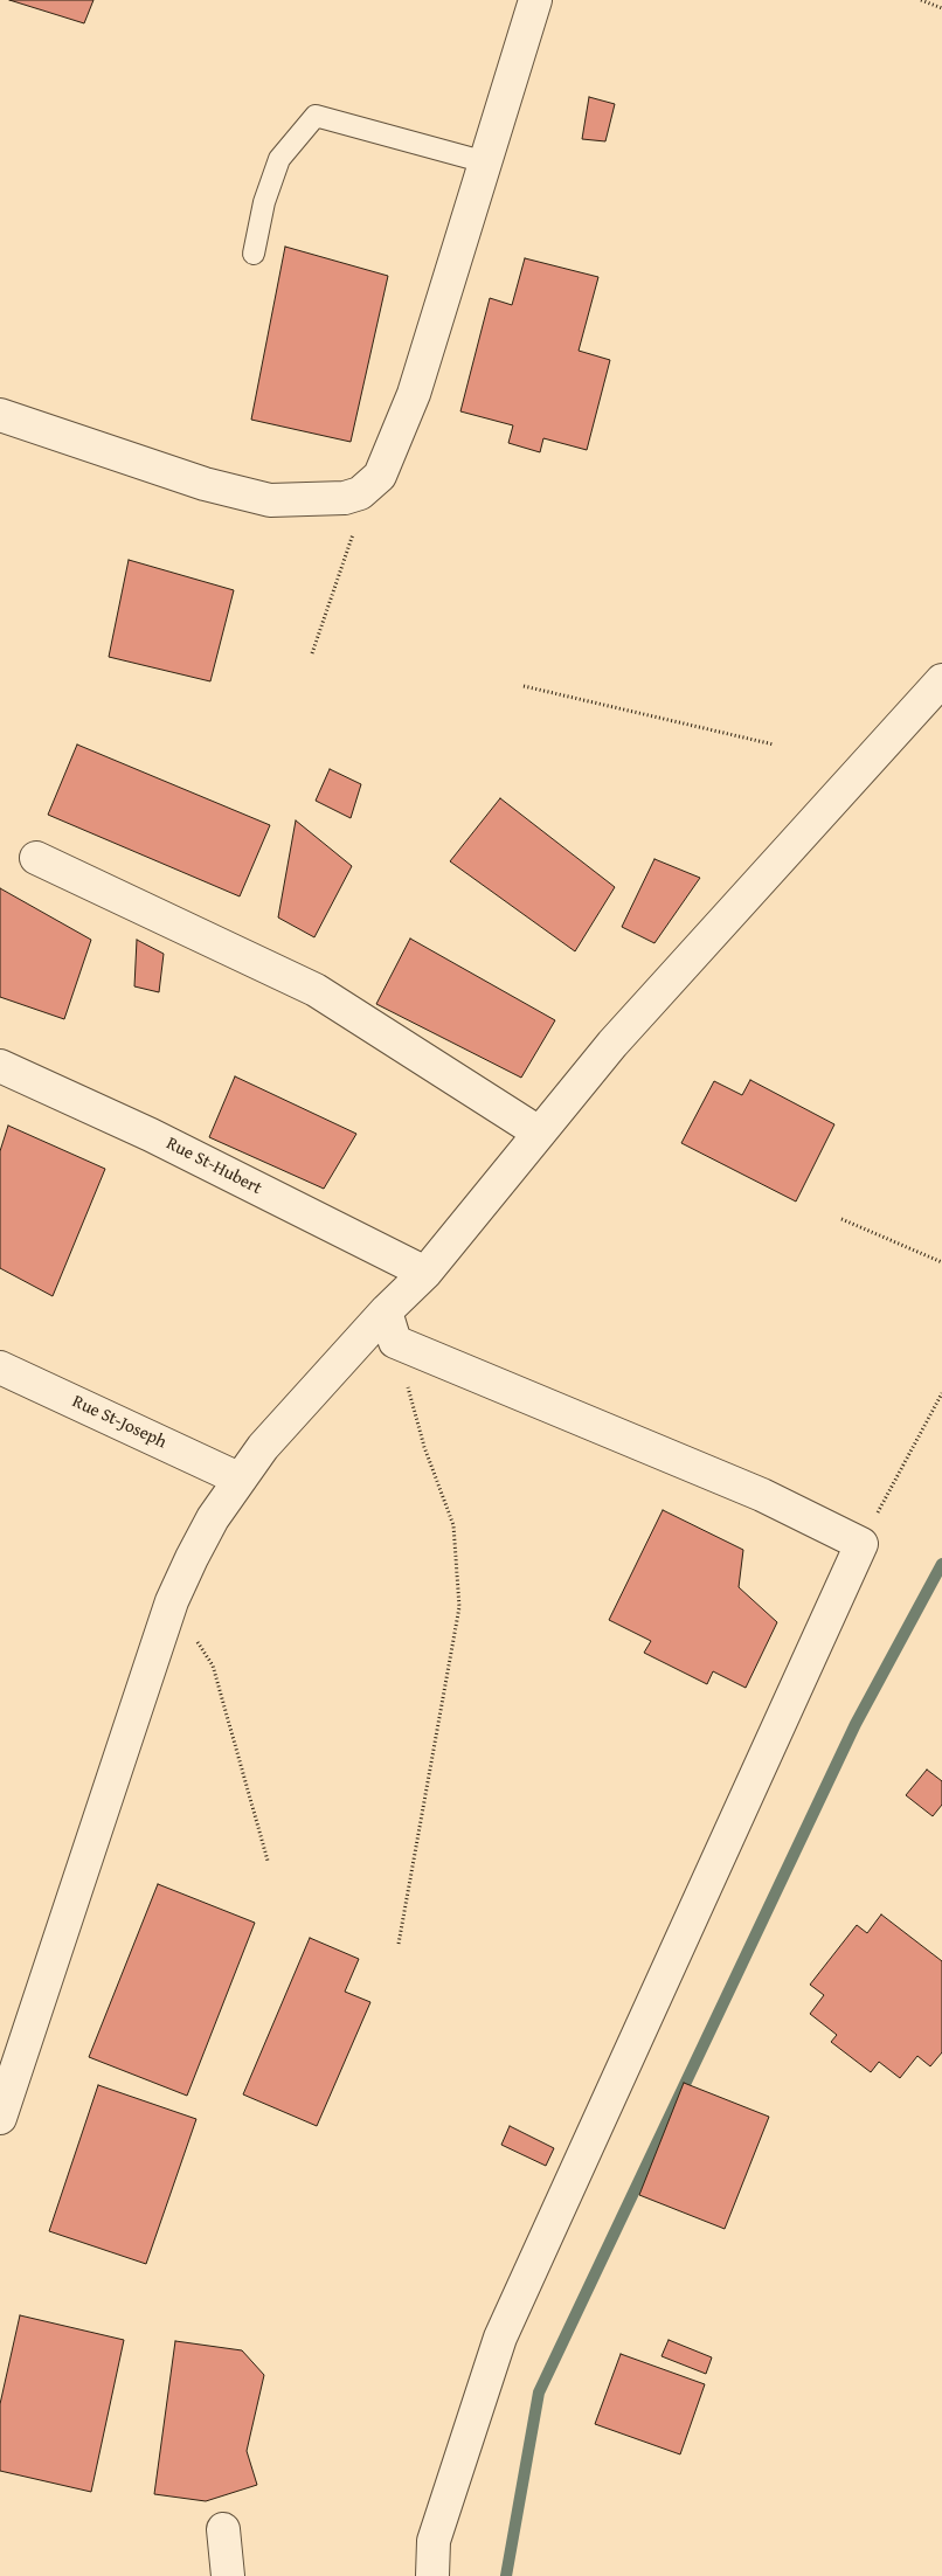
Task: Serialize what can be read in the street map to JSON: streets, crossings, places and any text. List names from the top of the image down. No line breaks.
{"streets":{"street":["Rue St-Hubert","Rue St-Joseph"]}}
